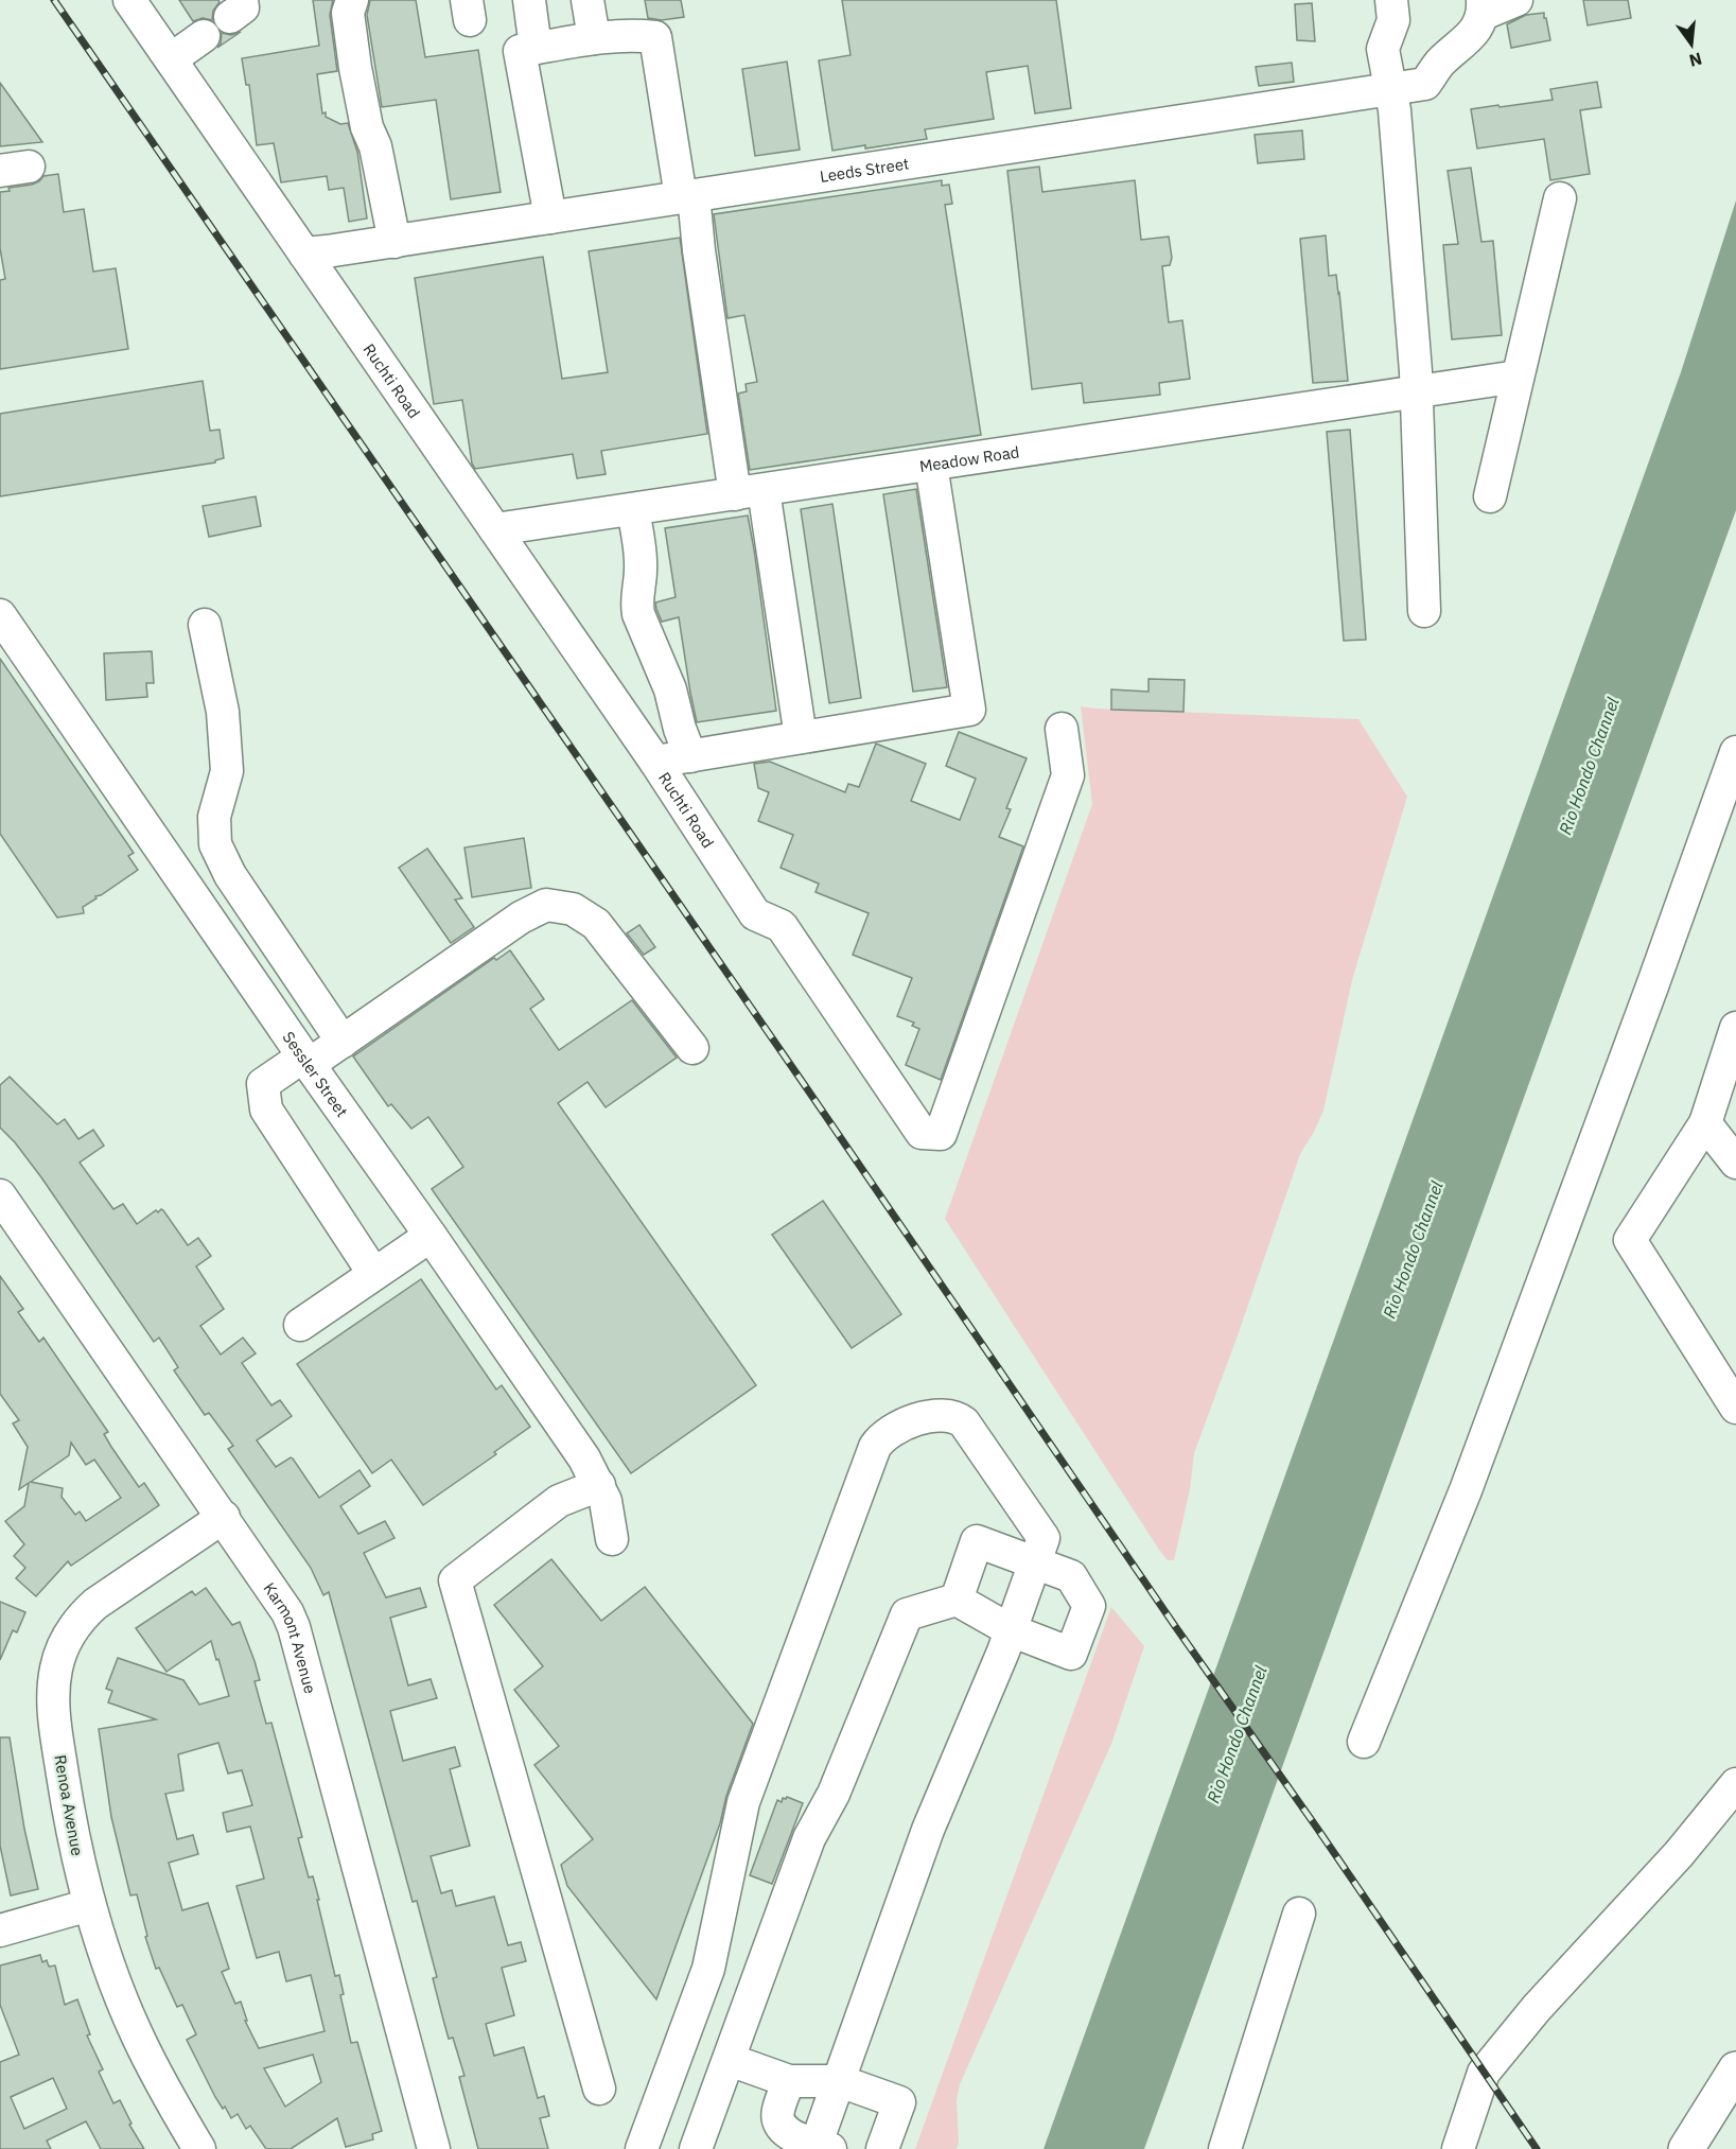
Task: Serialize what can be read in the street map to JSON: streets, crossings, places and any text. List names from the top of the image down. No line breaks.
{"streets":{"street":["Leeds Street","Ruchti Road","Meadow Road","Sessler Street","Karmont Avenue","Renoa Avenue"]},"crossings":[["Leeds Street","Ruchti Road"],["Ruchti Road","Meadow Road"],["Karmont Avenue","Renoa Avenue"]],"water":["Rio Hondo Channel"],"north":"bottom"}
